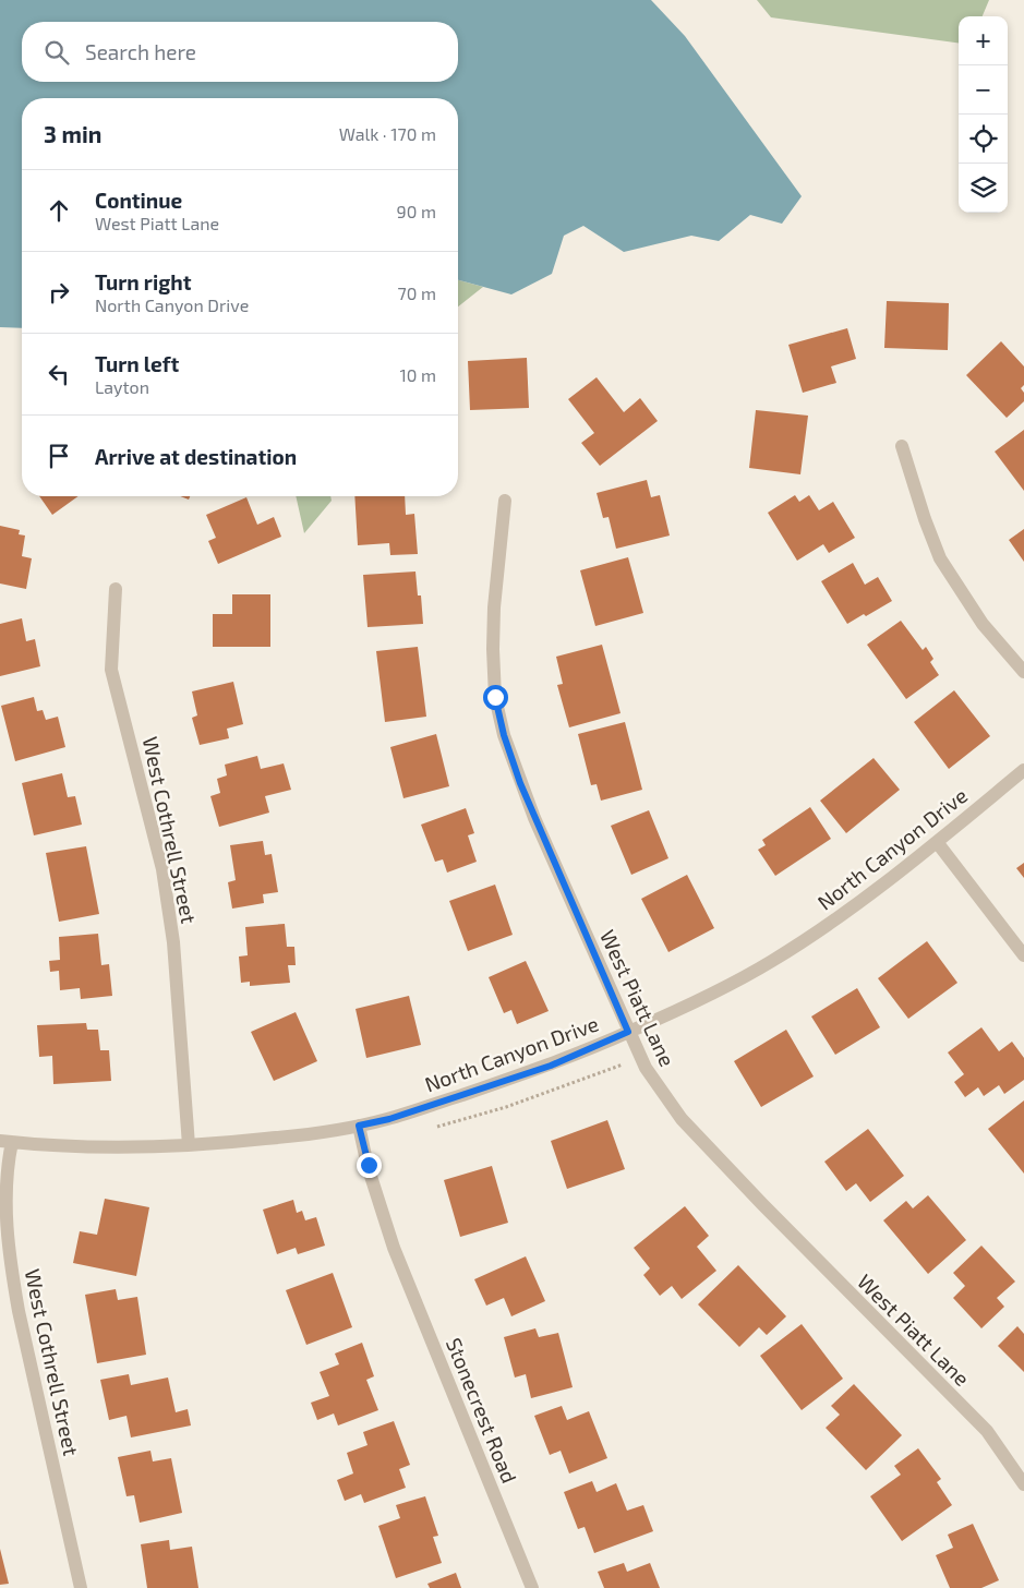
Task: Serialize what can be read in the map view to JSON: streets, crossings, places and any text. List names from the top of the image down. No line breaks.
{"streets":{"street":["West Cothrell Street","North Canyon Drive","West Piatt Lane","Stonecrest Road"]},"crossings":[["West Cothrell Street","North Canyon Drive"],["North Canyon Drive","West Piatt Lane"],["North Canyon Drive","Stonecrest Road"]],"page":{"map_buttons":["+","−"],"search":"Search here","heading":["3 min","Walk · 170 m"],"list":[["Continue","West Piatt Lane","90 m"],["Turn right","North Canyon Drive","70 m"],["Turn left","Layton","10 m"],"Arrive at destination"]}}
